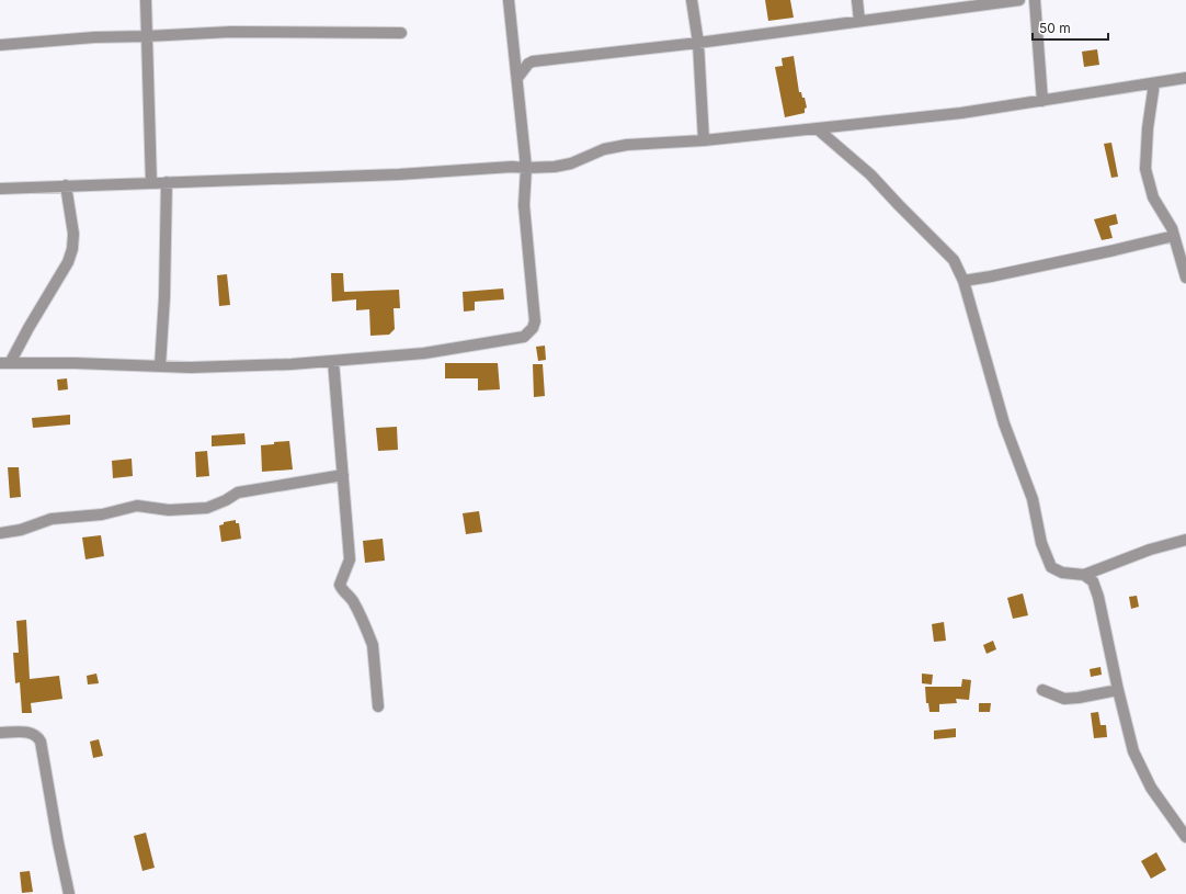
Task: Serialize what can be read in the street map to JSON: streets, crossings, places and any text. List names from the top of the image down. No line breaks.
{"scale_bar":"50 m"}
